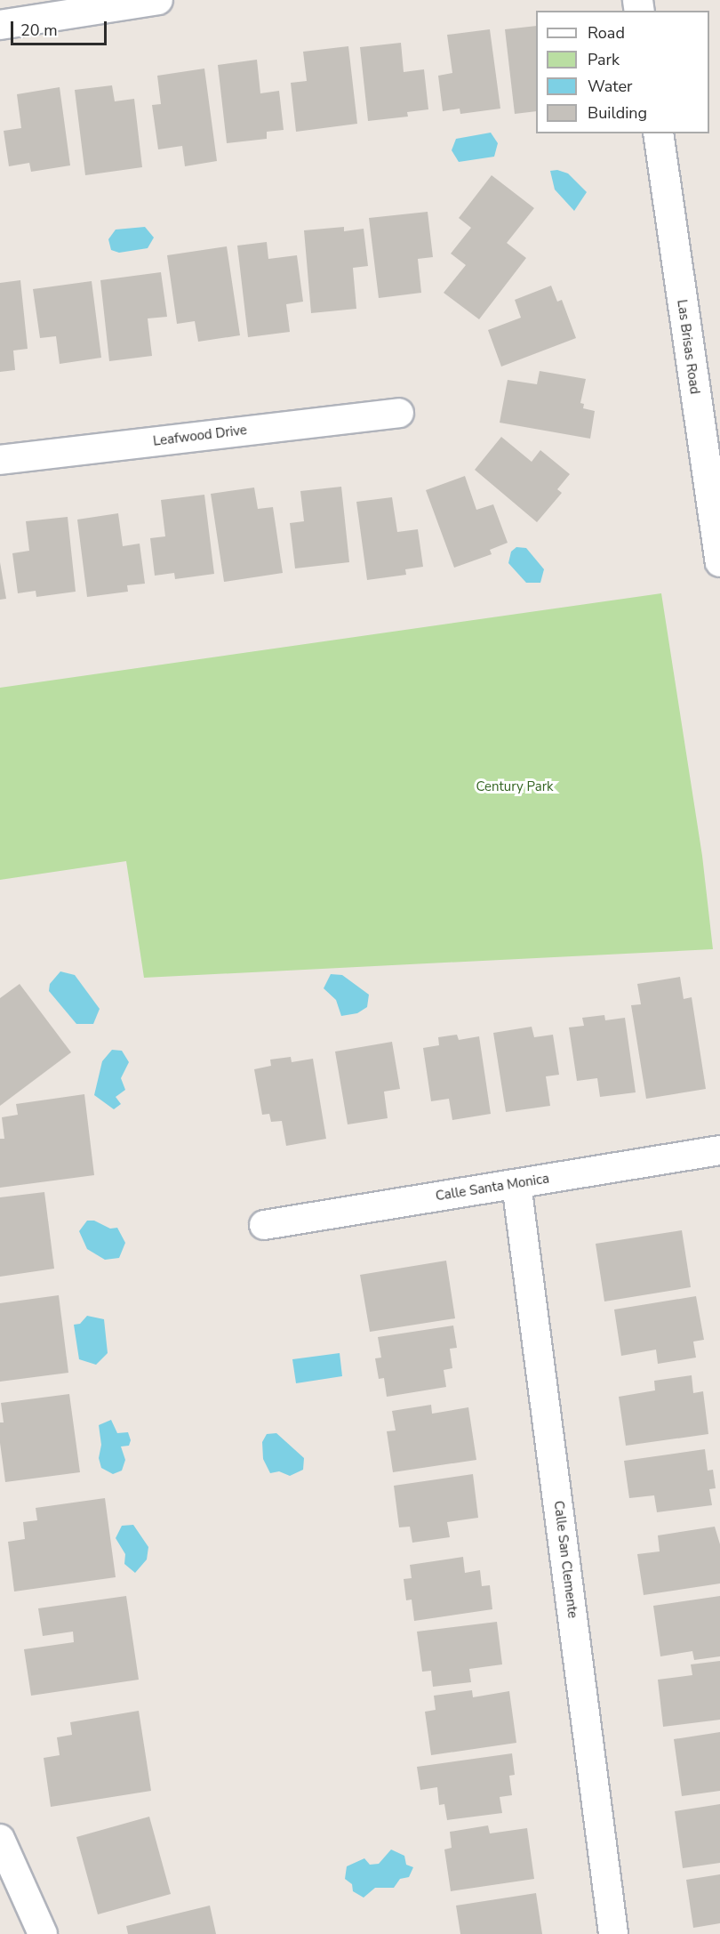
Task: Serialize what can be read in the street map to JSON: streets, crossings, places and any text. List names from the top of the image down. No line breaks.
{"streets":{"street":["Las Brisas Road","Leafwood Drive","Calle Santa Monica","Calle San Clemente"]},"crossings":[["Calle Santa Monica","Calle San Clemente"]],"parks":["Century Park"],"legend":["Road","Park","Water","Building"],"scale_bar":"20 m"}
